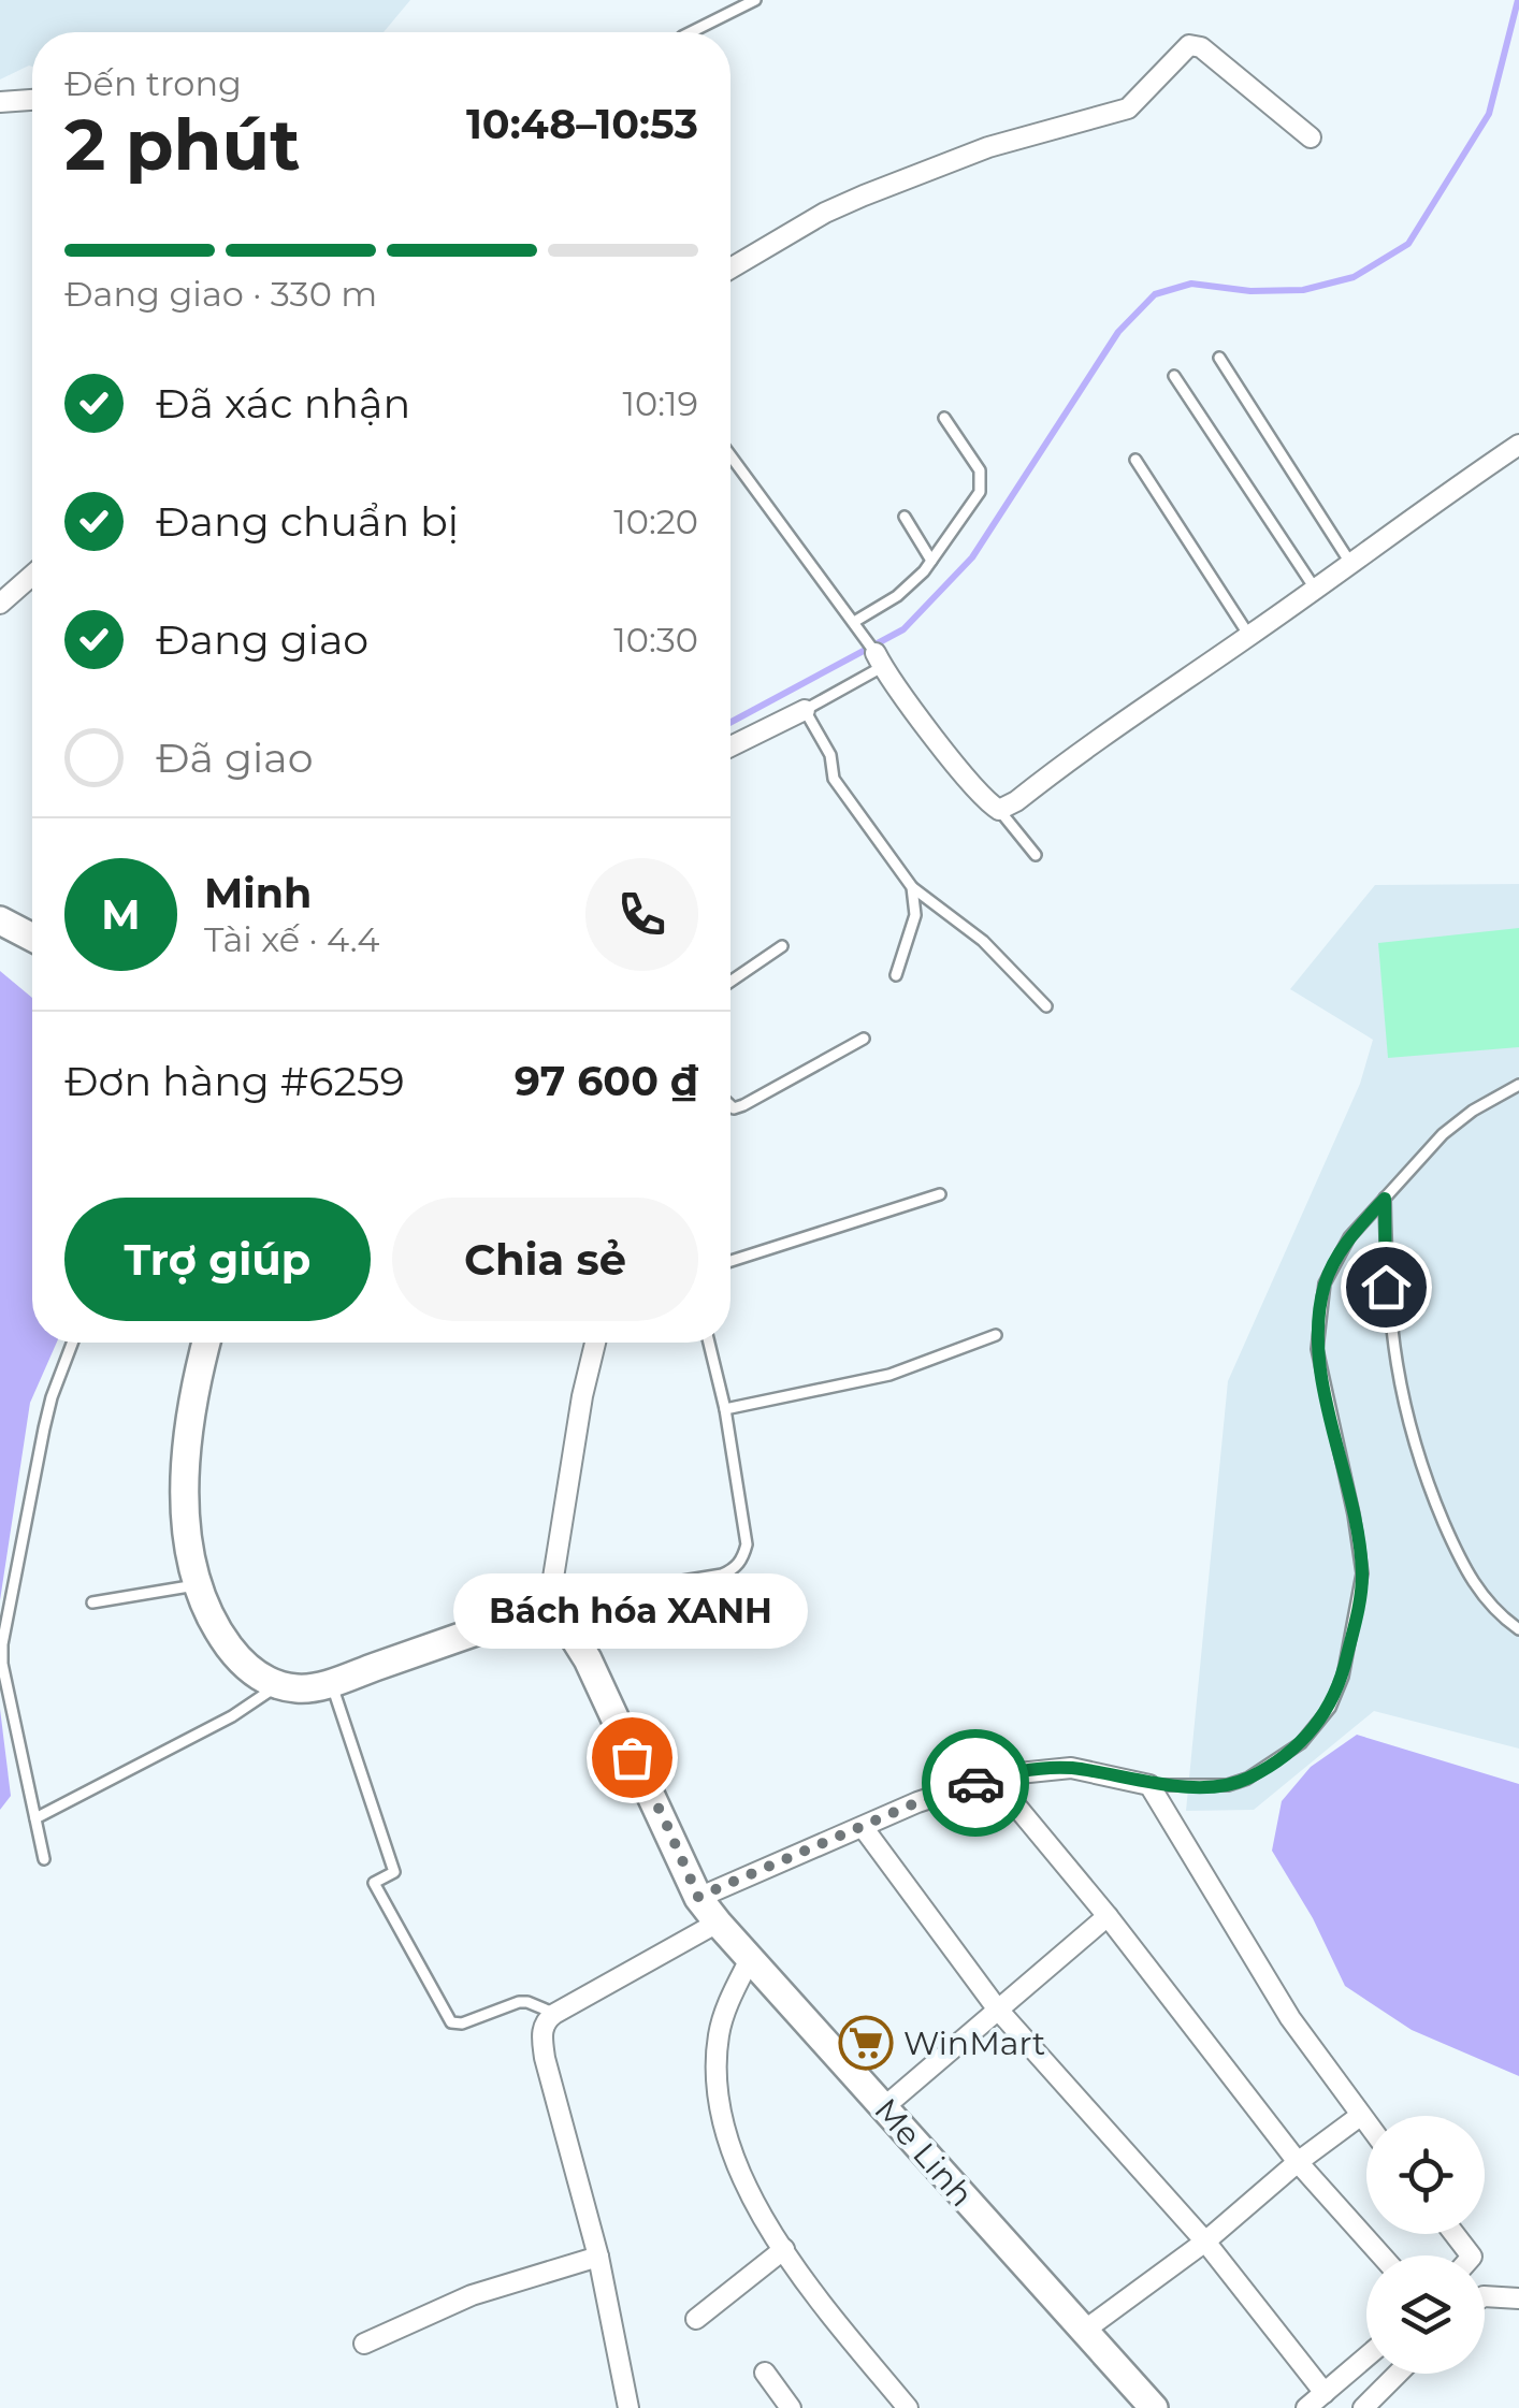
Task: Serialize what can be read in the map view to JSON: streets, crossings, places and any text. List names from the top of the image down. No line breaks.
{"streets":{"street":["Me Linh"]},"places":{"other":["Bách hóa XANH"],"supermarket":["WinMart"]},"page":{"heading":["2 phút","Đến trong","10:48–10:53"],"panel":["Minh","Tài xế · 4.4","Đơn hàng #6259","97 600 ₫"],"bar":"Đang giao · 330 m","list":[["Đã xác nhận","10:19"],["Đang chuẩn bị","10:20"],["Đang giao","10:30"],"Đã giao"],"round":"M","buttons":["Trợ giúp","Chia sẻ"],"bubble":"Bách hóa XANH"}}
